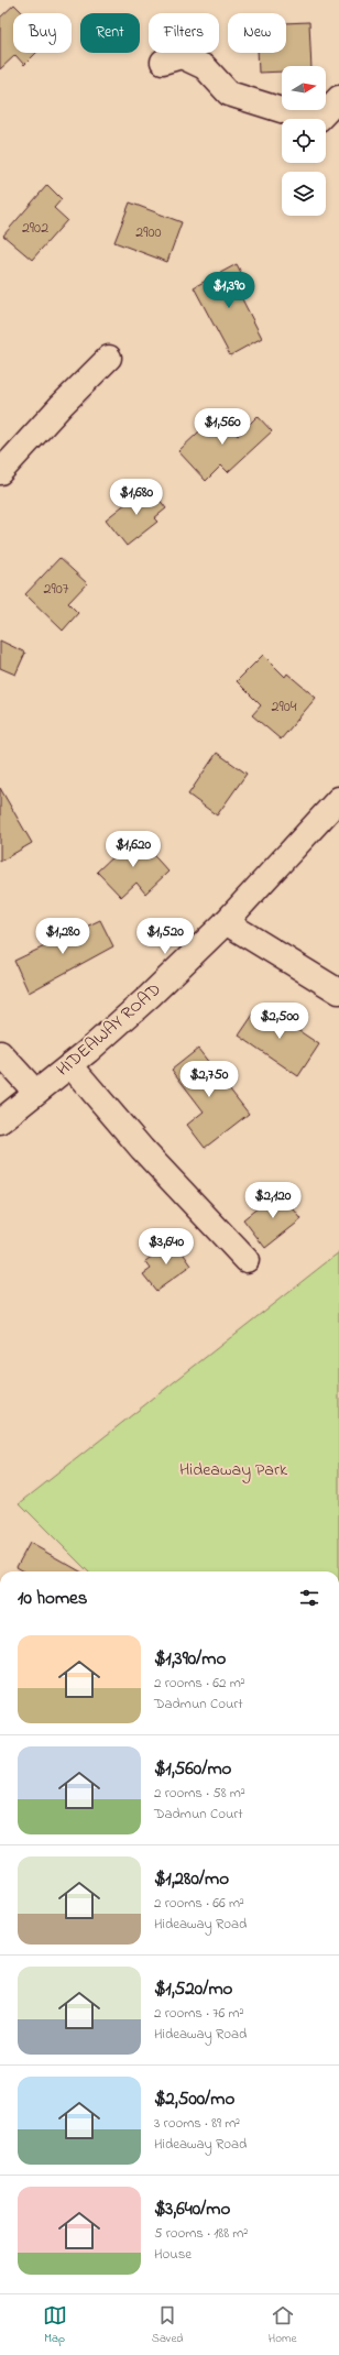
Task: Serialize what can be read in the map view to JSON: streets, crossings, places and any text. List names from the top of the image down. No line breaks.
{"streets":{"street":["HIDEAWAY ROAD"]},"parks":["Hideaway Park"],"house_numbers":["2902","2900","2907","2904"],"north":"right","page":{"chip":["Buy","Rent","Filters","New"],"price":["$1,390","$1,560","$1,680","$1,620","$1,280","$1,520","$2,500","$2,750","$2,120","$3,640"],"heading":"10 homes","list":[{"name":"$1,390/mo","note":"2 rooms · 62 m² · Dadmun Court"},{"name":"$1,560/mo","note":"2 rooms · 58 m² · Dadmun Court"},{"name":"$1,280/mo","note":"2 rooms · 66 m² · Hideaway Road"},{"name":"$1,520/mo","note":"2 rooms · 76 m² · Hideaway Road"},{"name":"$2,500/mo","note":"3 rooms · 89 m² · Hideaway Road"},{"name":"$3,640/mo","note":"5 rooms · 188 m² · House"}],"tabs":["Map","Saved","Home"]}}
